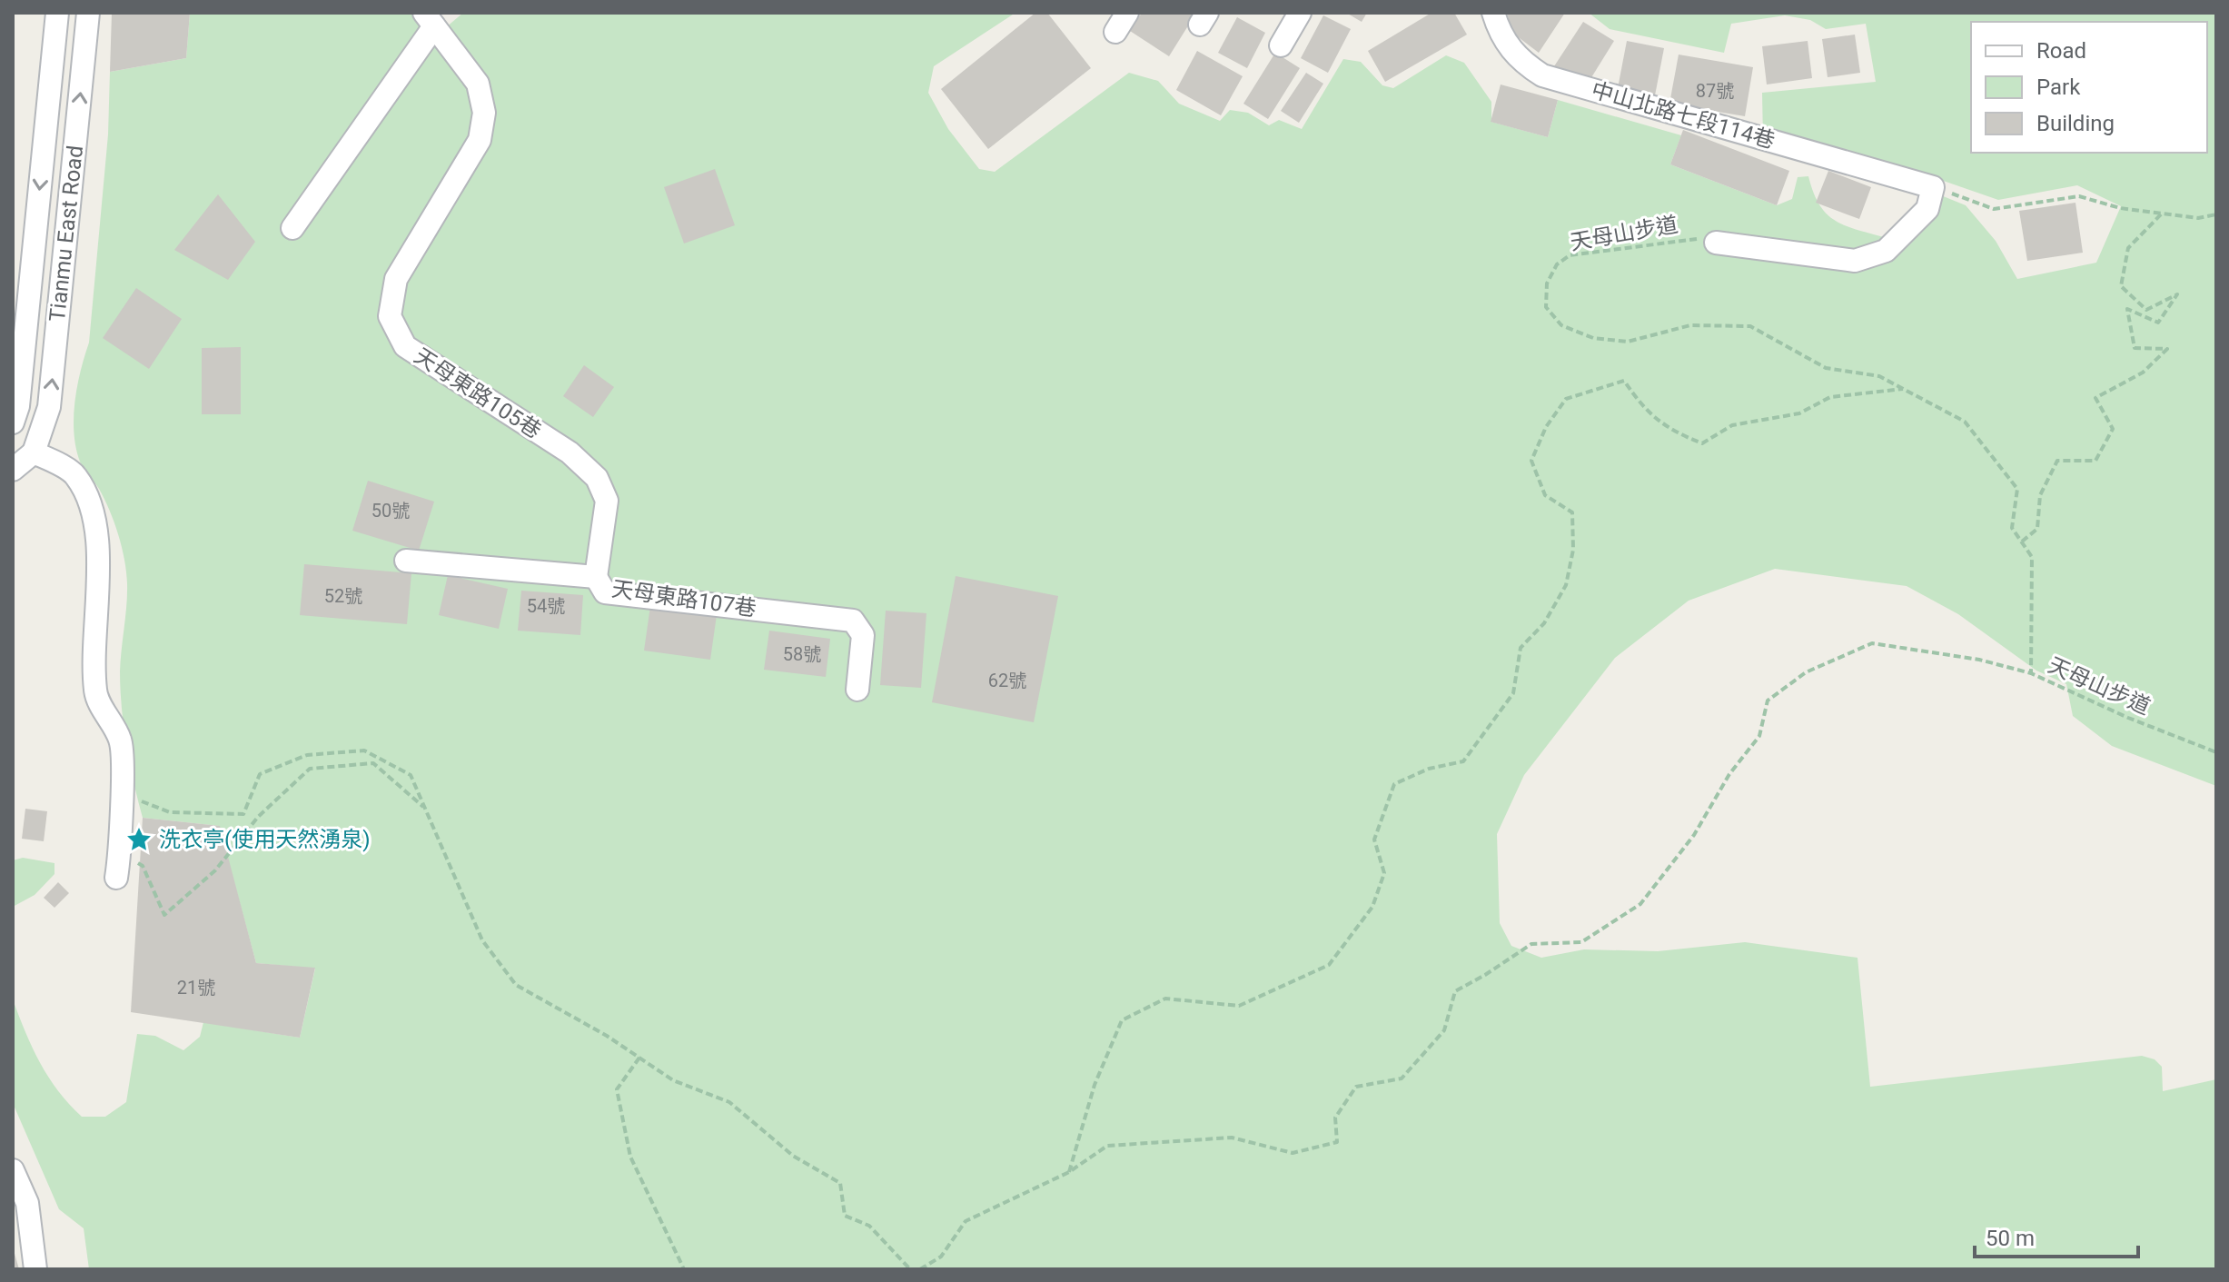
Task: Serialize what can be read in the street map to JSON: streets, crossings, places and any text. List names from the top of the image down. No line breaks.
{"streets":{"street":["中山北路七段114巷","Tianmu East Road","天母東路105巷","天母東路107巷"],"path":["天母山步道"]},"crossings":[["天母東路105巷","天母東路107巷"]],"places":{"place":["洗衣亭(使用天然湧泉)"]},"house_numbers":["87號","50號","52號","54號","58號","62號","21號"],"legend":["Road","Park","Building"],"scale_bar":"50 m"}
